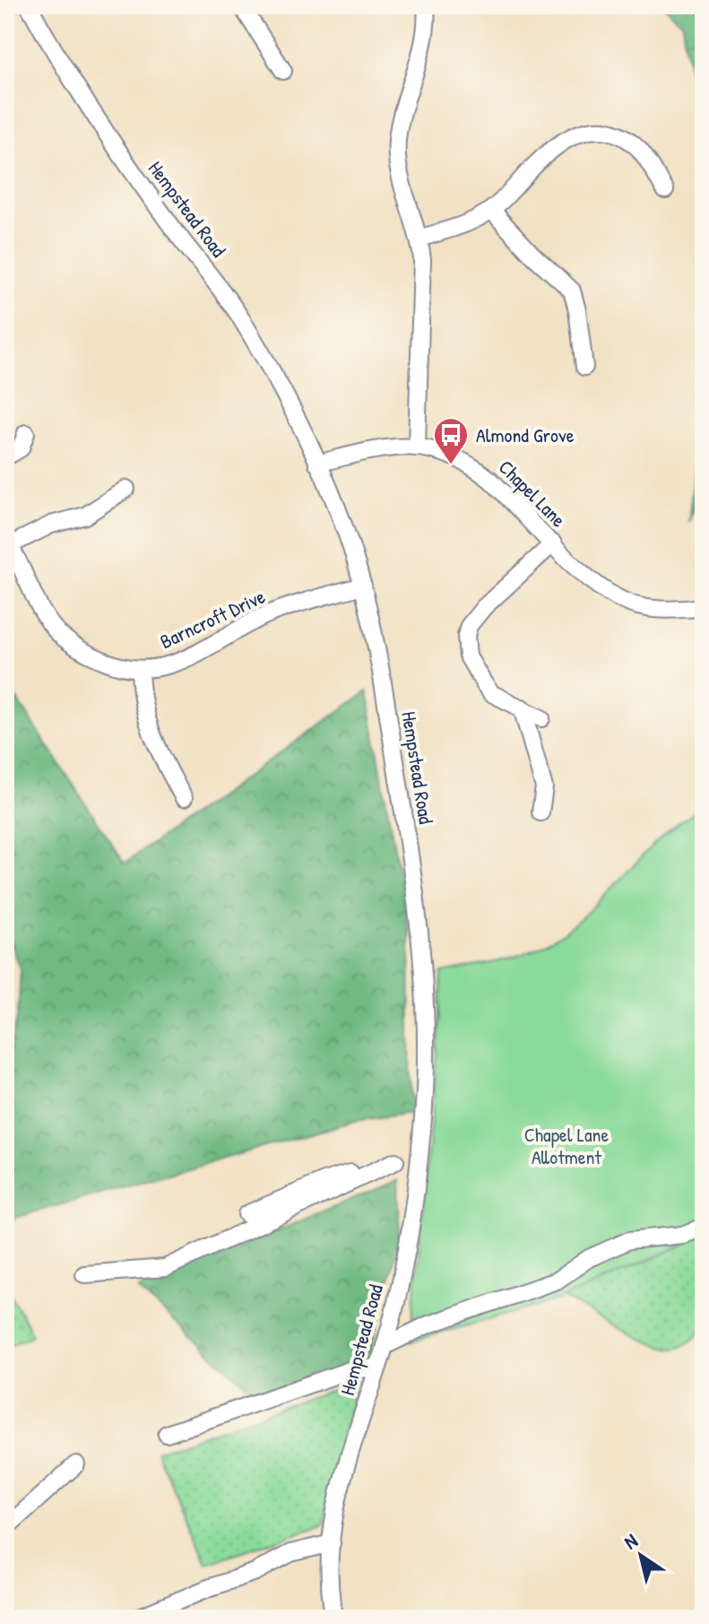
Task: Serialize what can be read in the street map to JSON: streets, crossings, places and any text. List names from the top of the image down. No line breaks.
{"streets":{"street":["Hempstead Road","Chapel Lane","Barncroft Drive"]},"crossings":[["Hempstead Road","Chapel Lane"],["Hempstead Road","Barncroft Drive"]],"parks":["Chapel Lane Allotment"],"places":{"bus stop":["Almond Grove"]},"north":"top left"}
